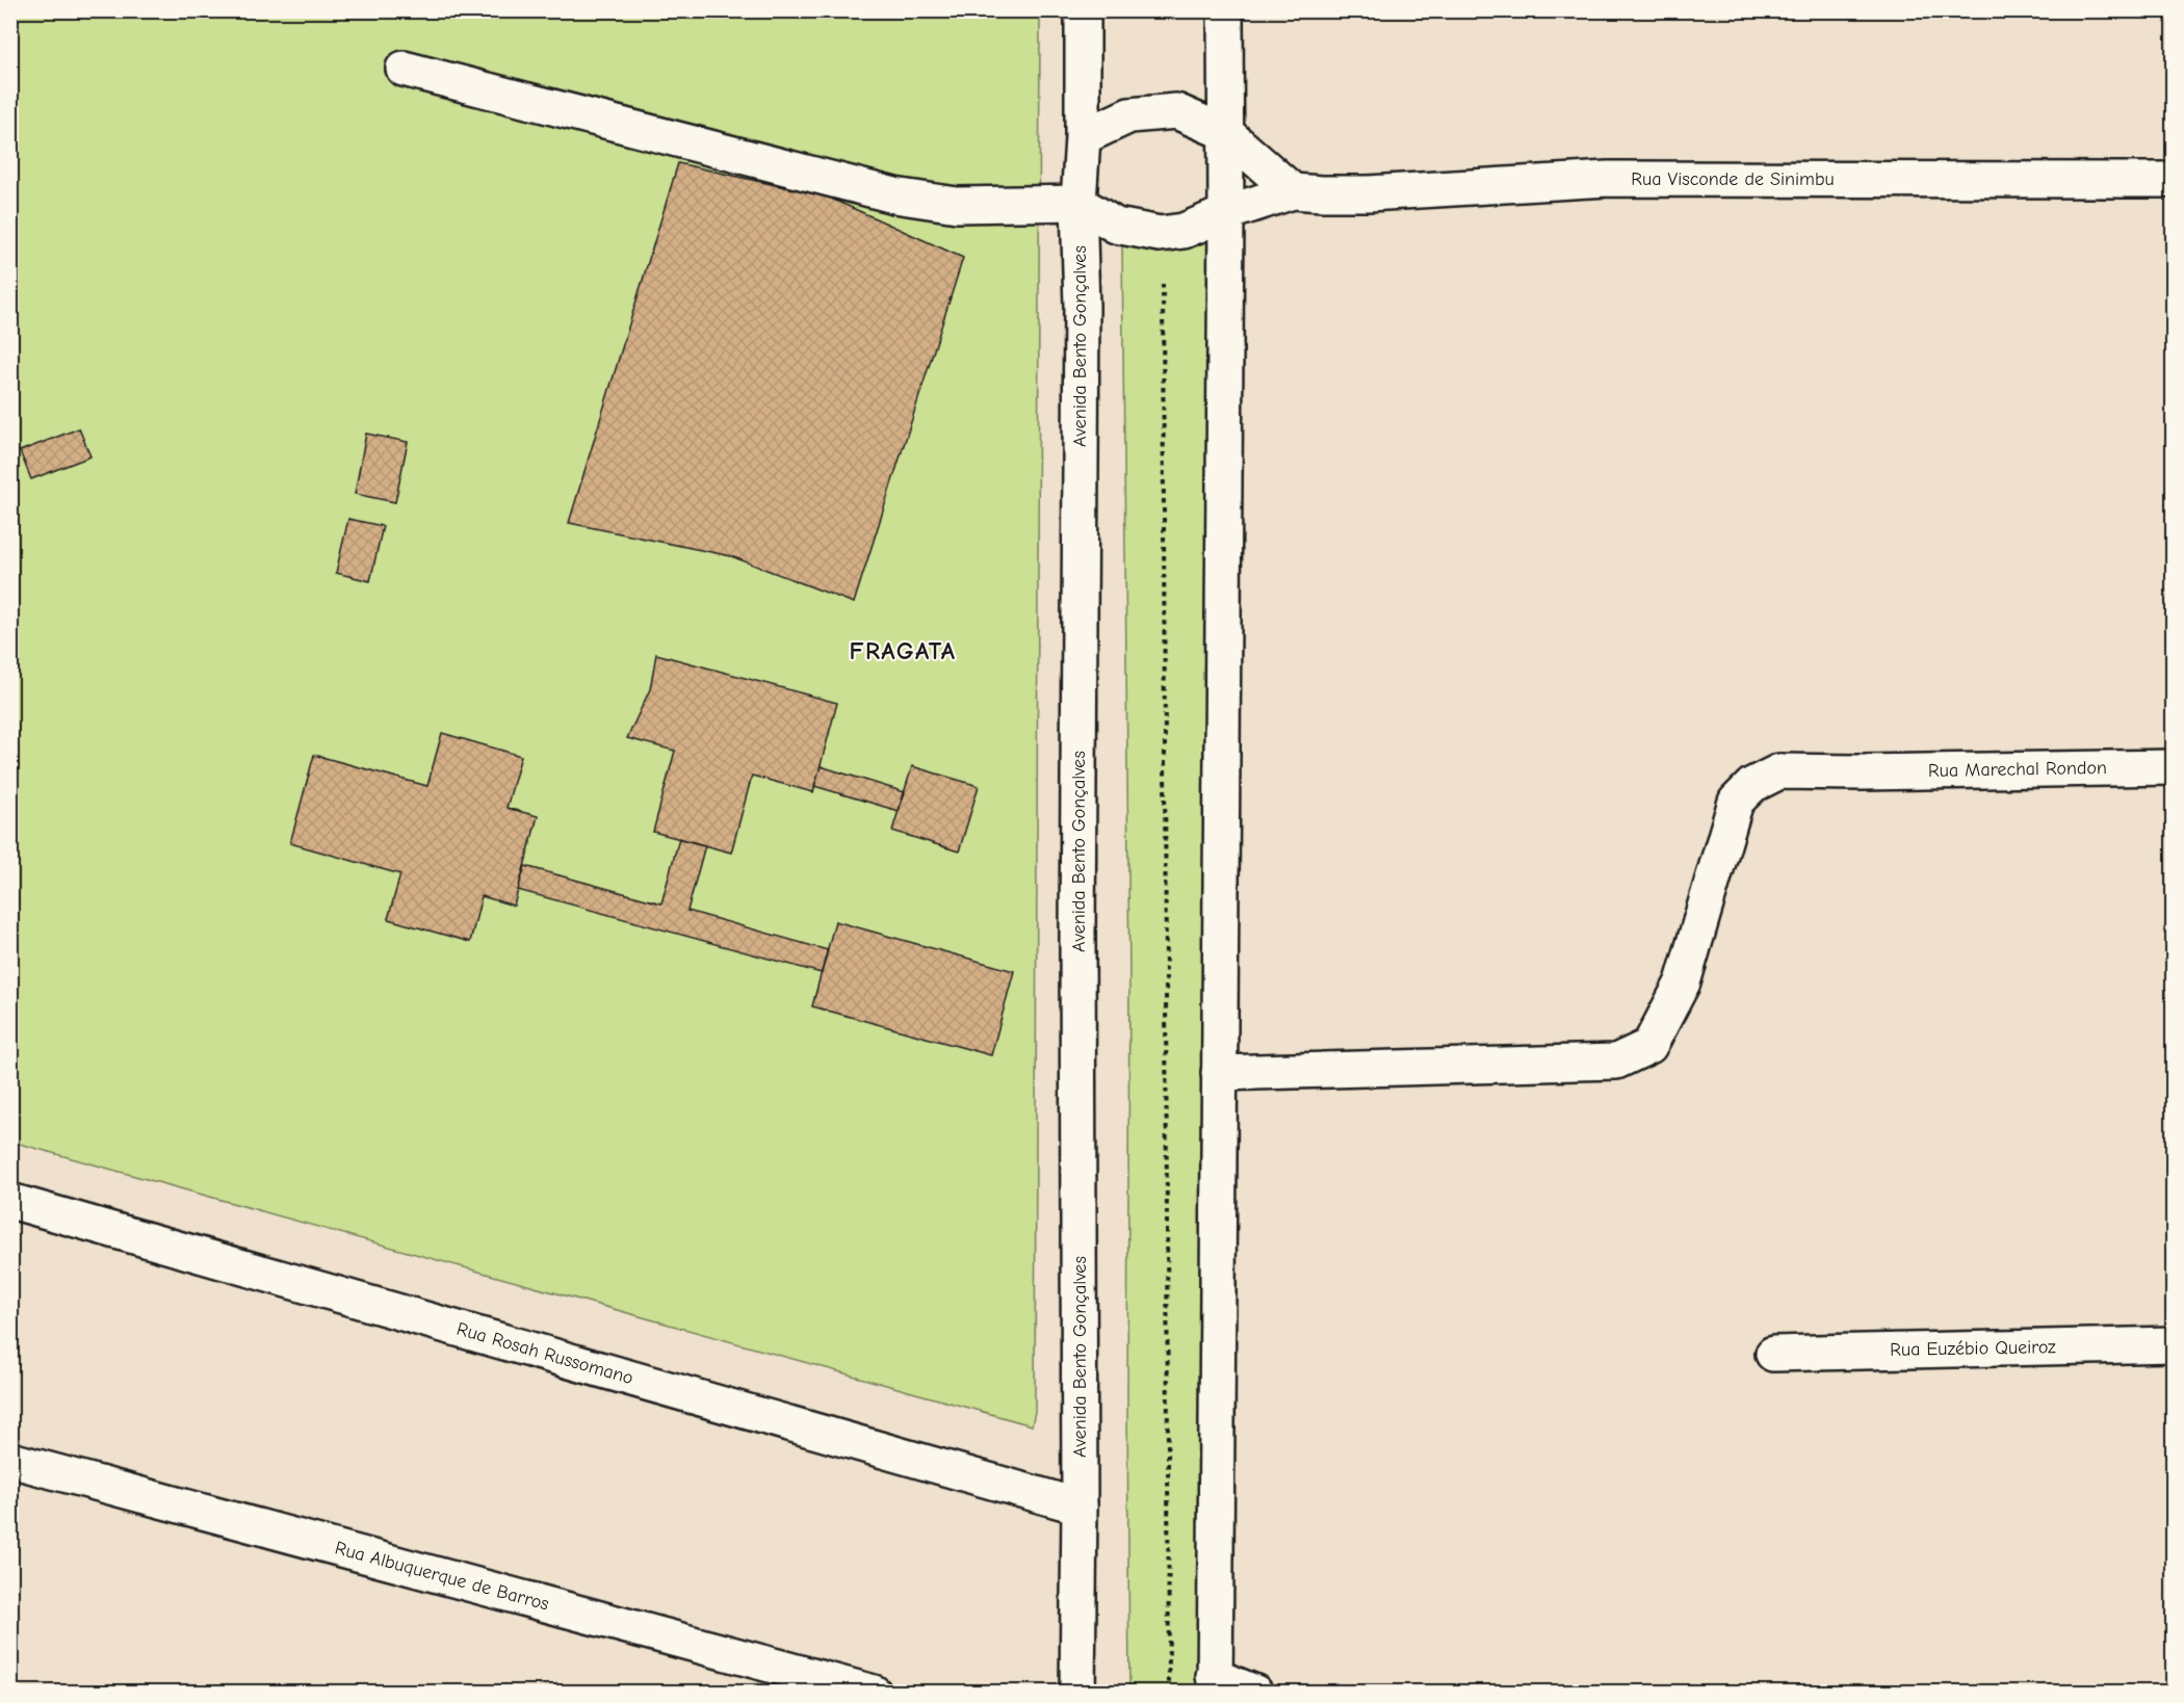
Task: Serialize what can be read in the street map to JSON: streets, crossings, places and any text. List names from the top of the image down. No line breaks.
{"streets":{"main road":["Rua Visconde de Sinimbu","Avenida Bento Gonçalves","Rua Marechal Rondon","Rua Euzébio Queiroz","Rua Rosah Russomano","Rua Albuquerque de Barros"]},"crossings":[["Rua Visconde de Sinimbu","Avenida Bento Gonçalves"],["Avenida Bento Gonçalves","Rua Rosah Russomano"]],"districts":["FRAGATA"]}
